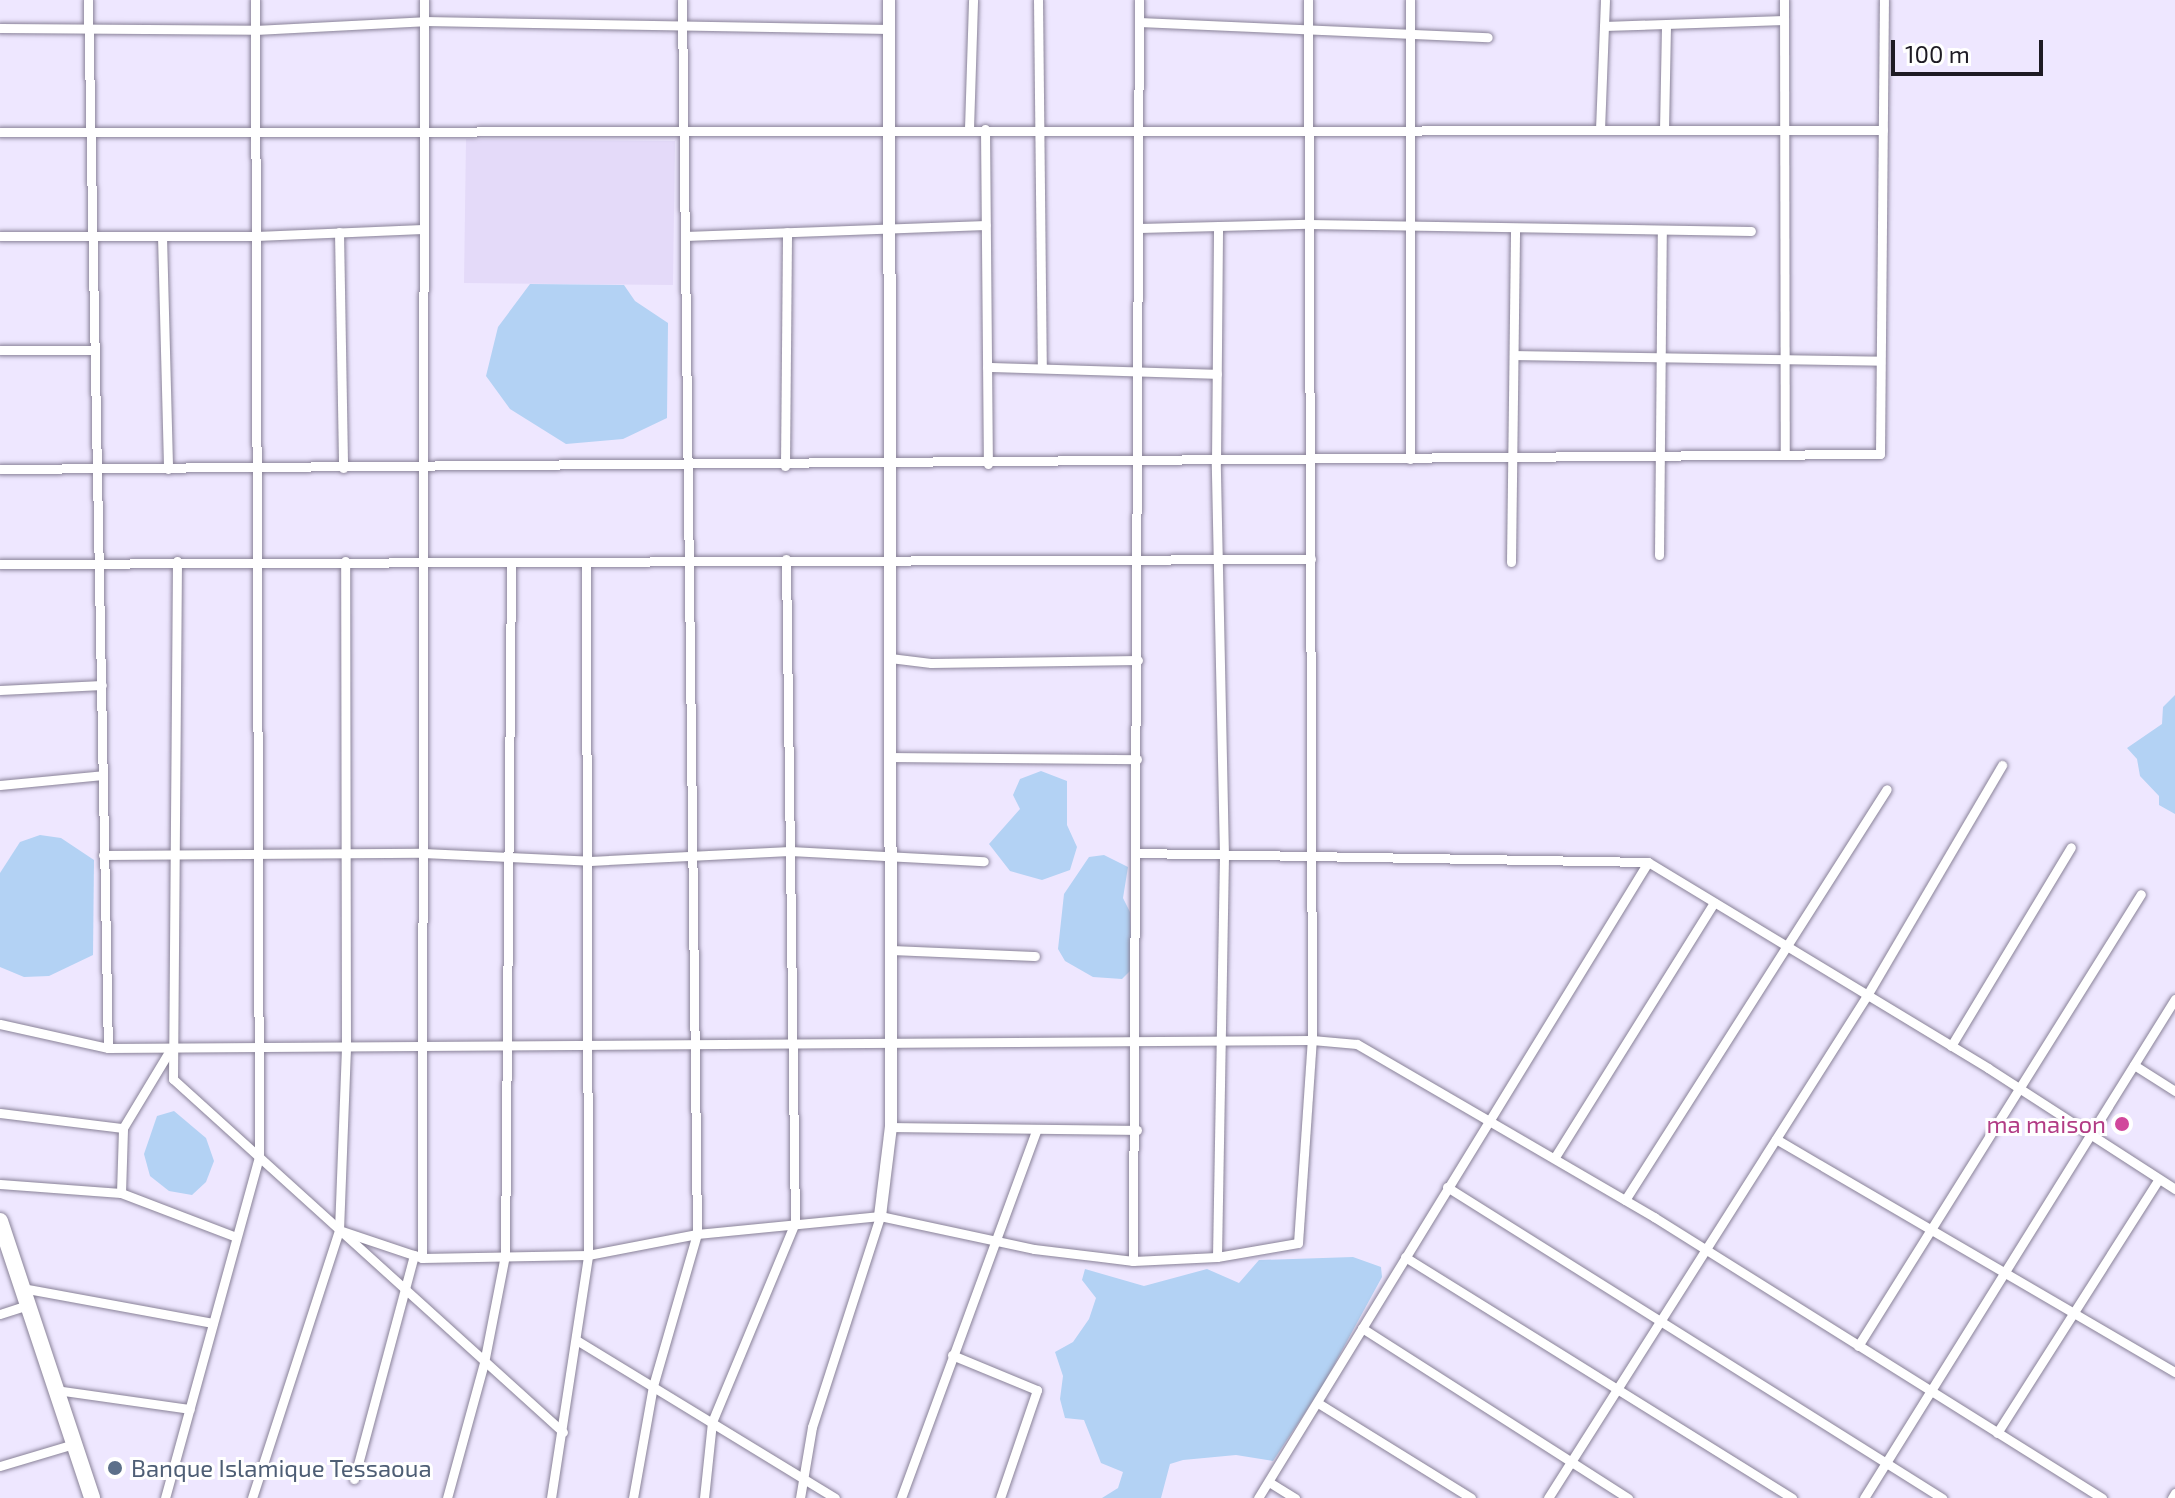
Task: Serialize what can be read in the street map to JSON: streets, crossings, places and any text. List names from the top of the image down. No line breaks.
{"places":["ma maison","Banque Islamique Tessaoua"],"scale_bar":"100 m"}
